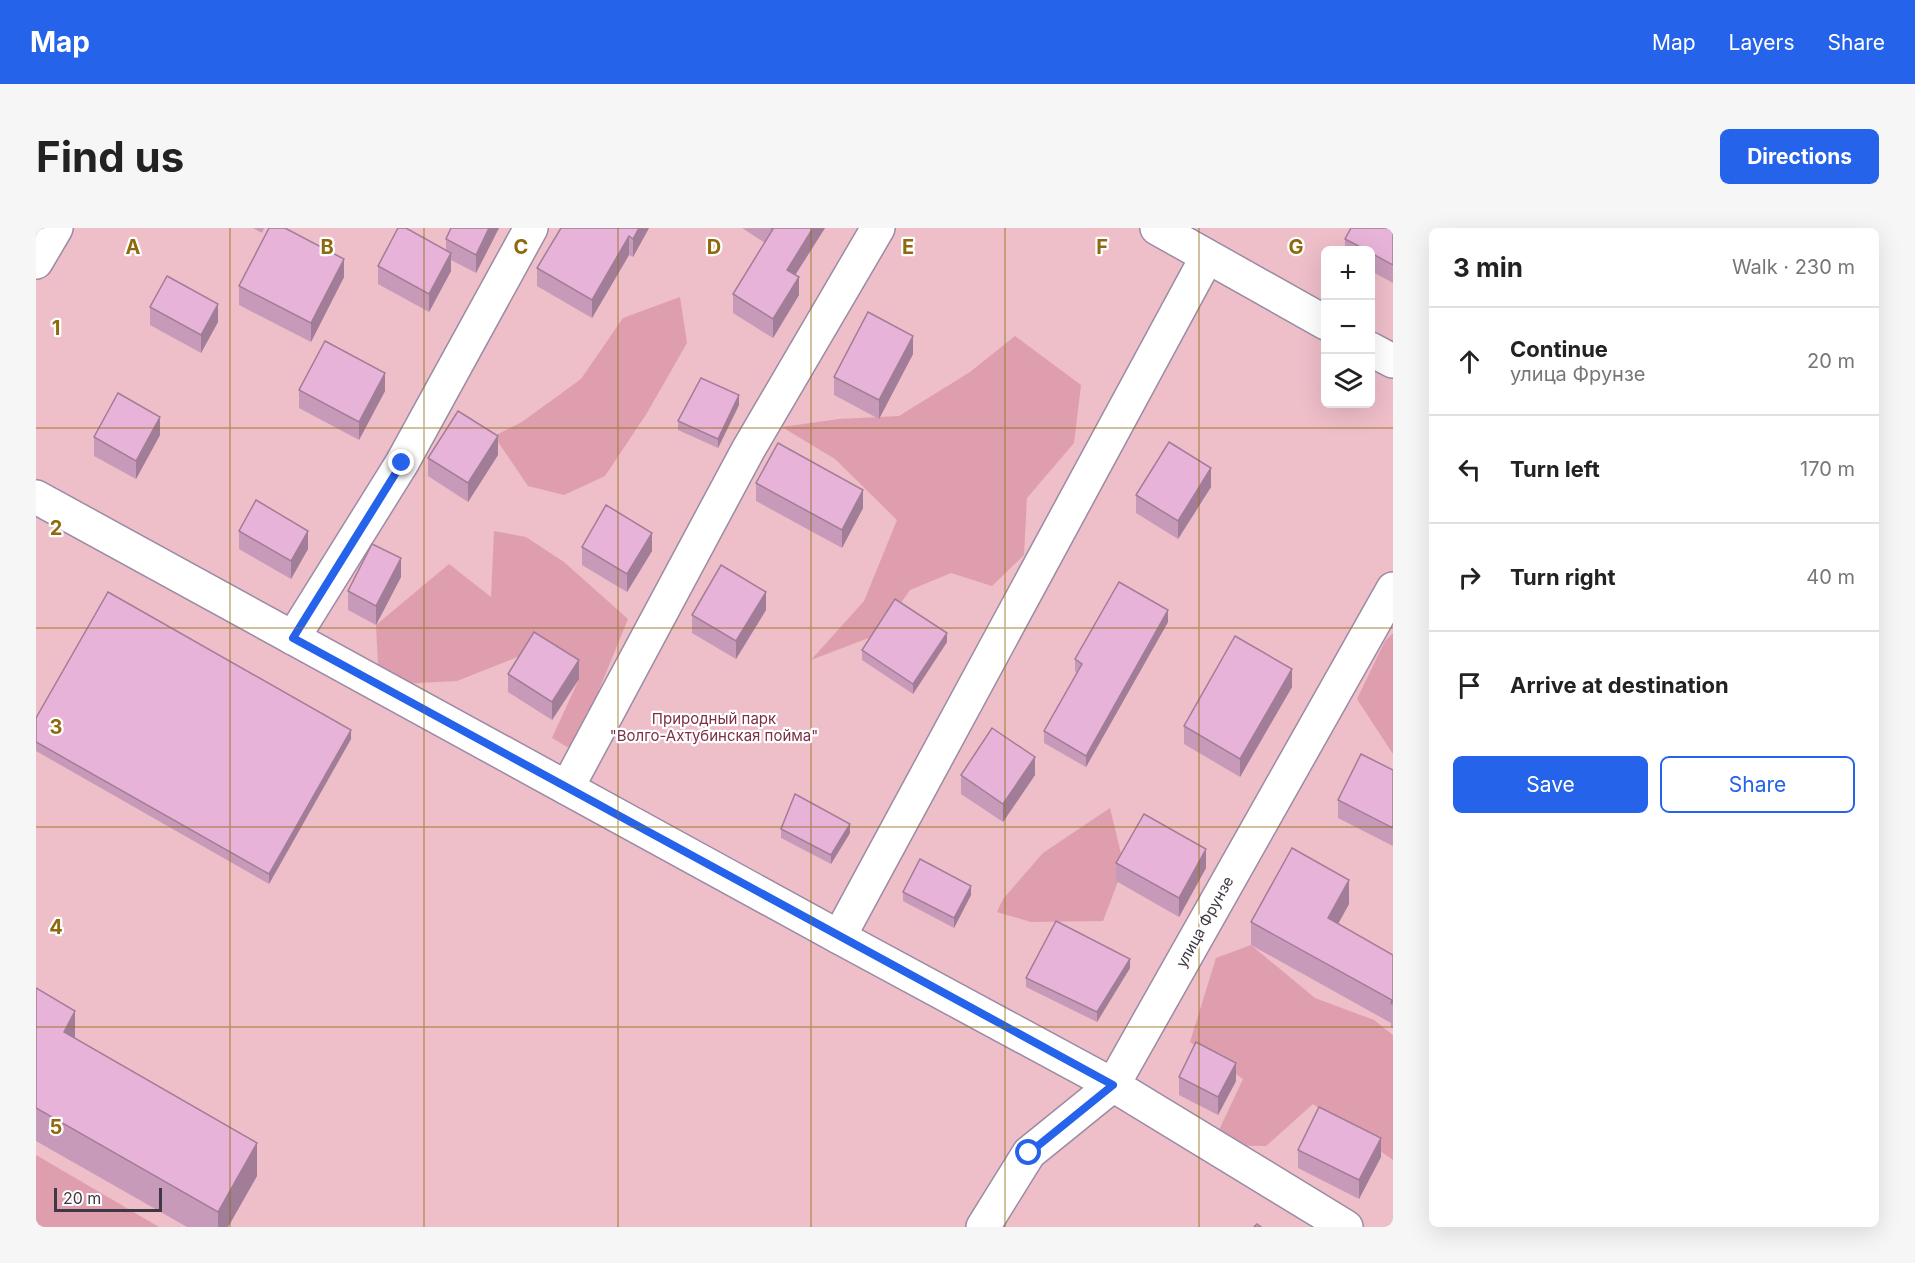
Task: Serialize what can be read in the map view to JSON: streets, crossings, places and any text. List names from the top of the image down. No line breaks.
{"streets":{"street":["улица Фрунзе"]},"parks":["Природный парк \"Волго-Ахтубинская пойма\""],"scale_bar":"20 m","page":{"header":"Map","nav":["Map","Layers","Share"],"buttons":["Directions",["Save","Share"]],"title":"Find us","heading":["3 min","Walk · 230 m"],"map_buttons":["+","−"],"list":[["Continue","улица Фрунзе","20 m"],["Turn left","170 m"],["Turn right","40 m"],"Arrive at destination"],"scale":"20 m"},"grid":{"columns":["A","B","C","D","E","F","G"],"rows":["1","2","3","4","5"]}}
